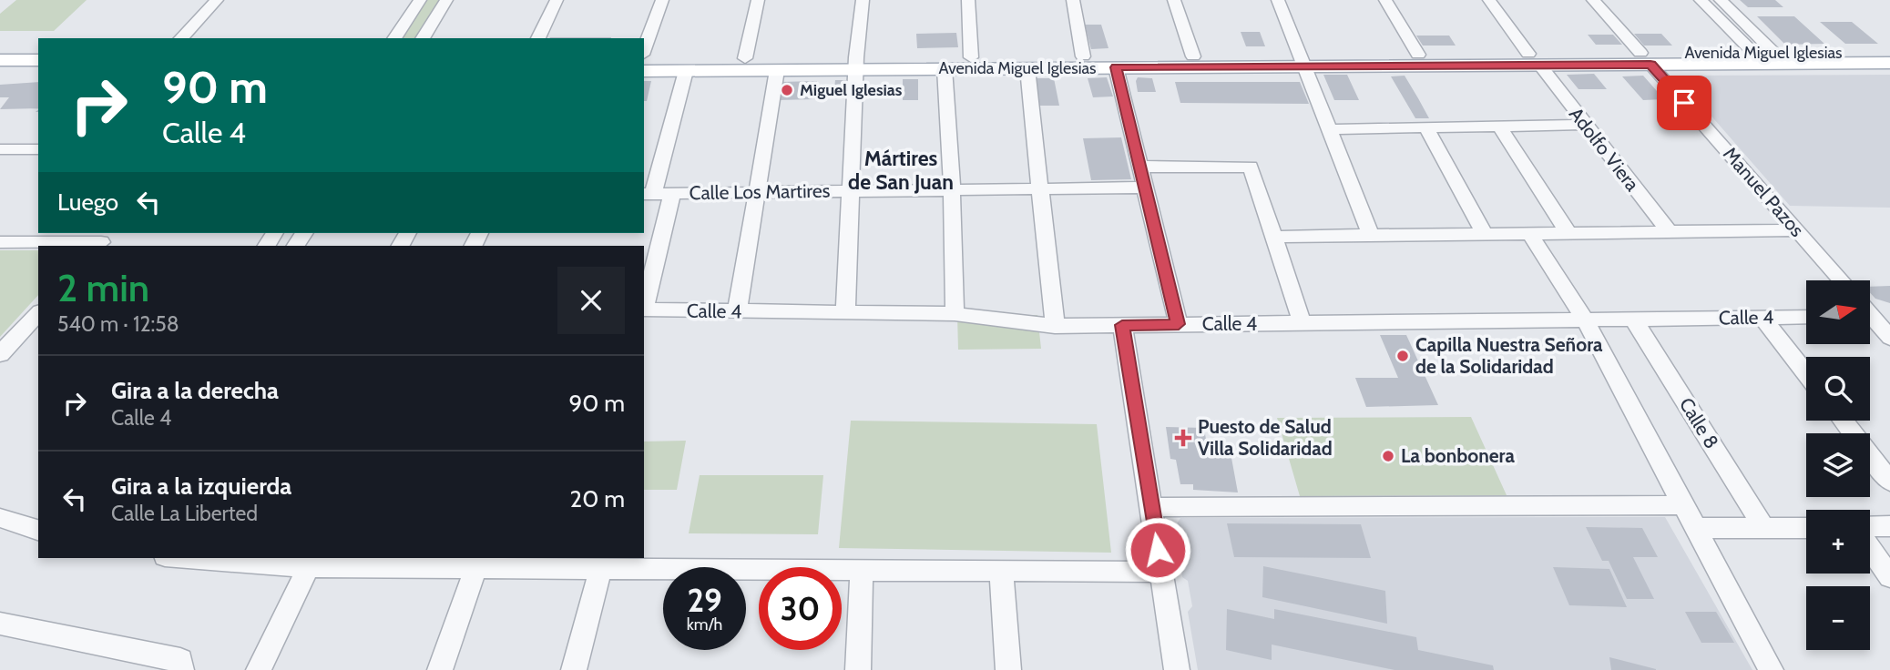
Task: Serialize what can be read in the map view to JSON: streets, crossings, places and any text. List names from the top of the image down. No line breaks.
{"streets":{"main road":["Avenida Miguel Iglesias"],"street":["Adolfo Viera","Calle Los Martires","Manuel Pazos","Calle 4","Calle 8"]},"crossings":[["Avenida Miguel Iglesias","Adolfo Viera"],["Avenida Miguel Iglesias","Manuel Pazos"],["Calle 4","Calle 8"]],"districts":["Mártires de San Juan"],"places":{"other":["Miguel Iglesias","Capilla Nuestra Señora de la Solidaridad","La bonbonera"],"health":["Puesto de Salud Villa Solidaridad"]},"north":"right","page":{"turn":["90 m","Calle 4"],"then":"Luego","heading":["2 min","540 m · 12:58"],"map_buttons":["+","−"],"list":[{"name":"Gira a la derecha","note":"Calle 4","value":"90 m"},{"name":"Gira a la izquierda","note":"Calle La Liberted","value":"20 m"}],"speed":"29 km/h","limit":"30"}}
